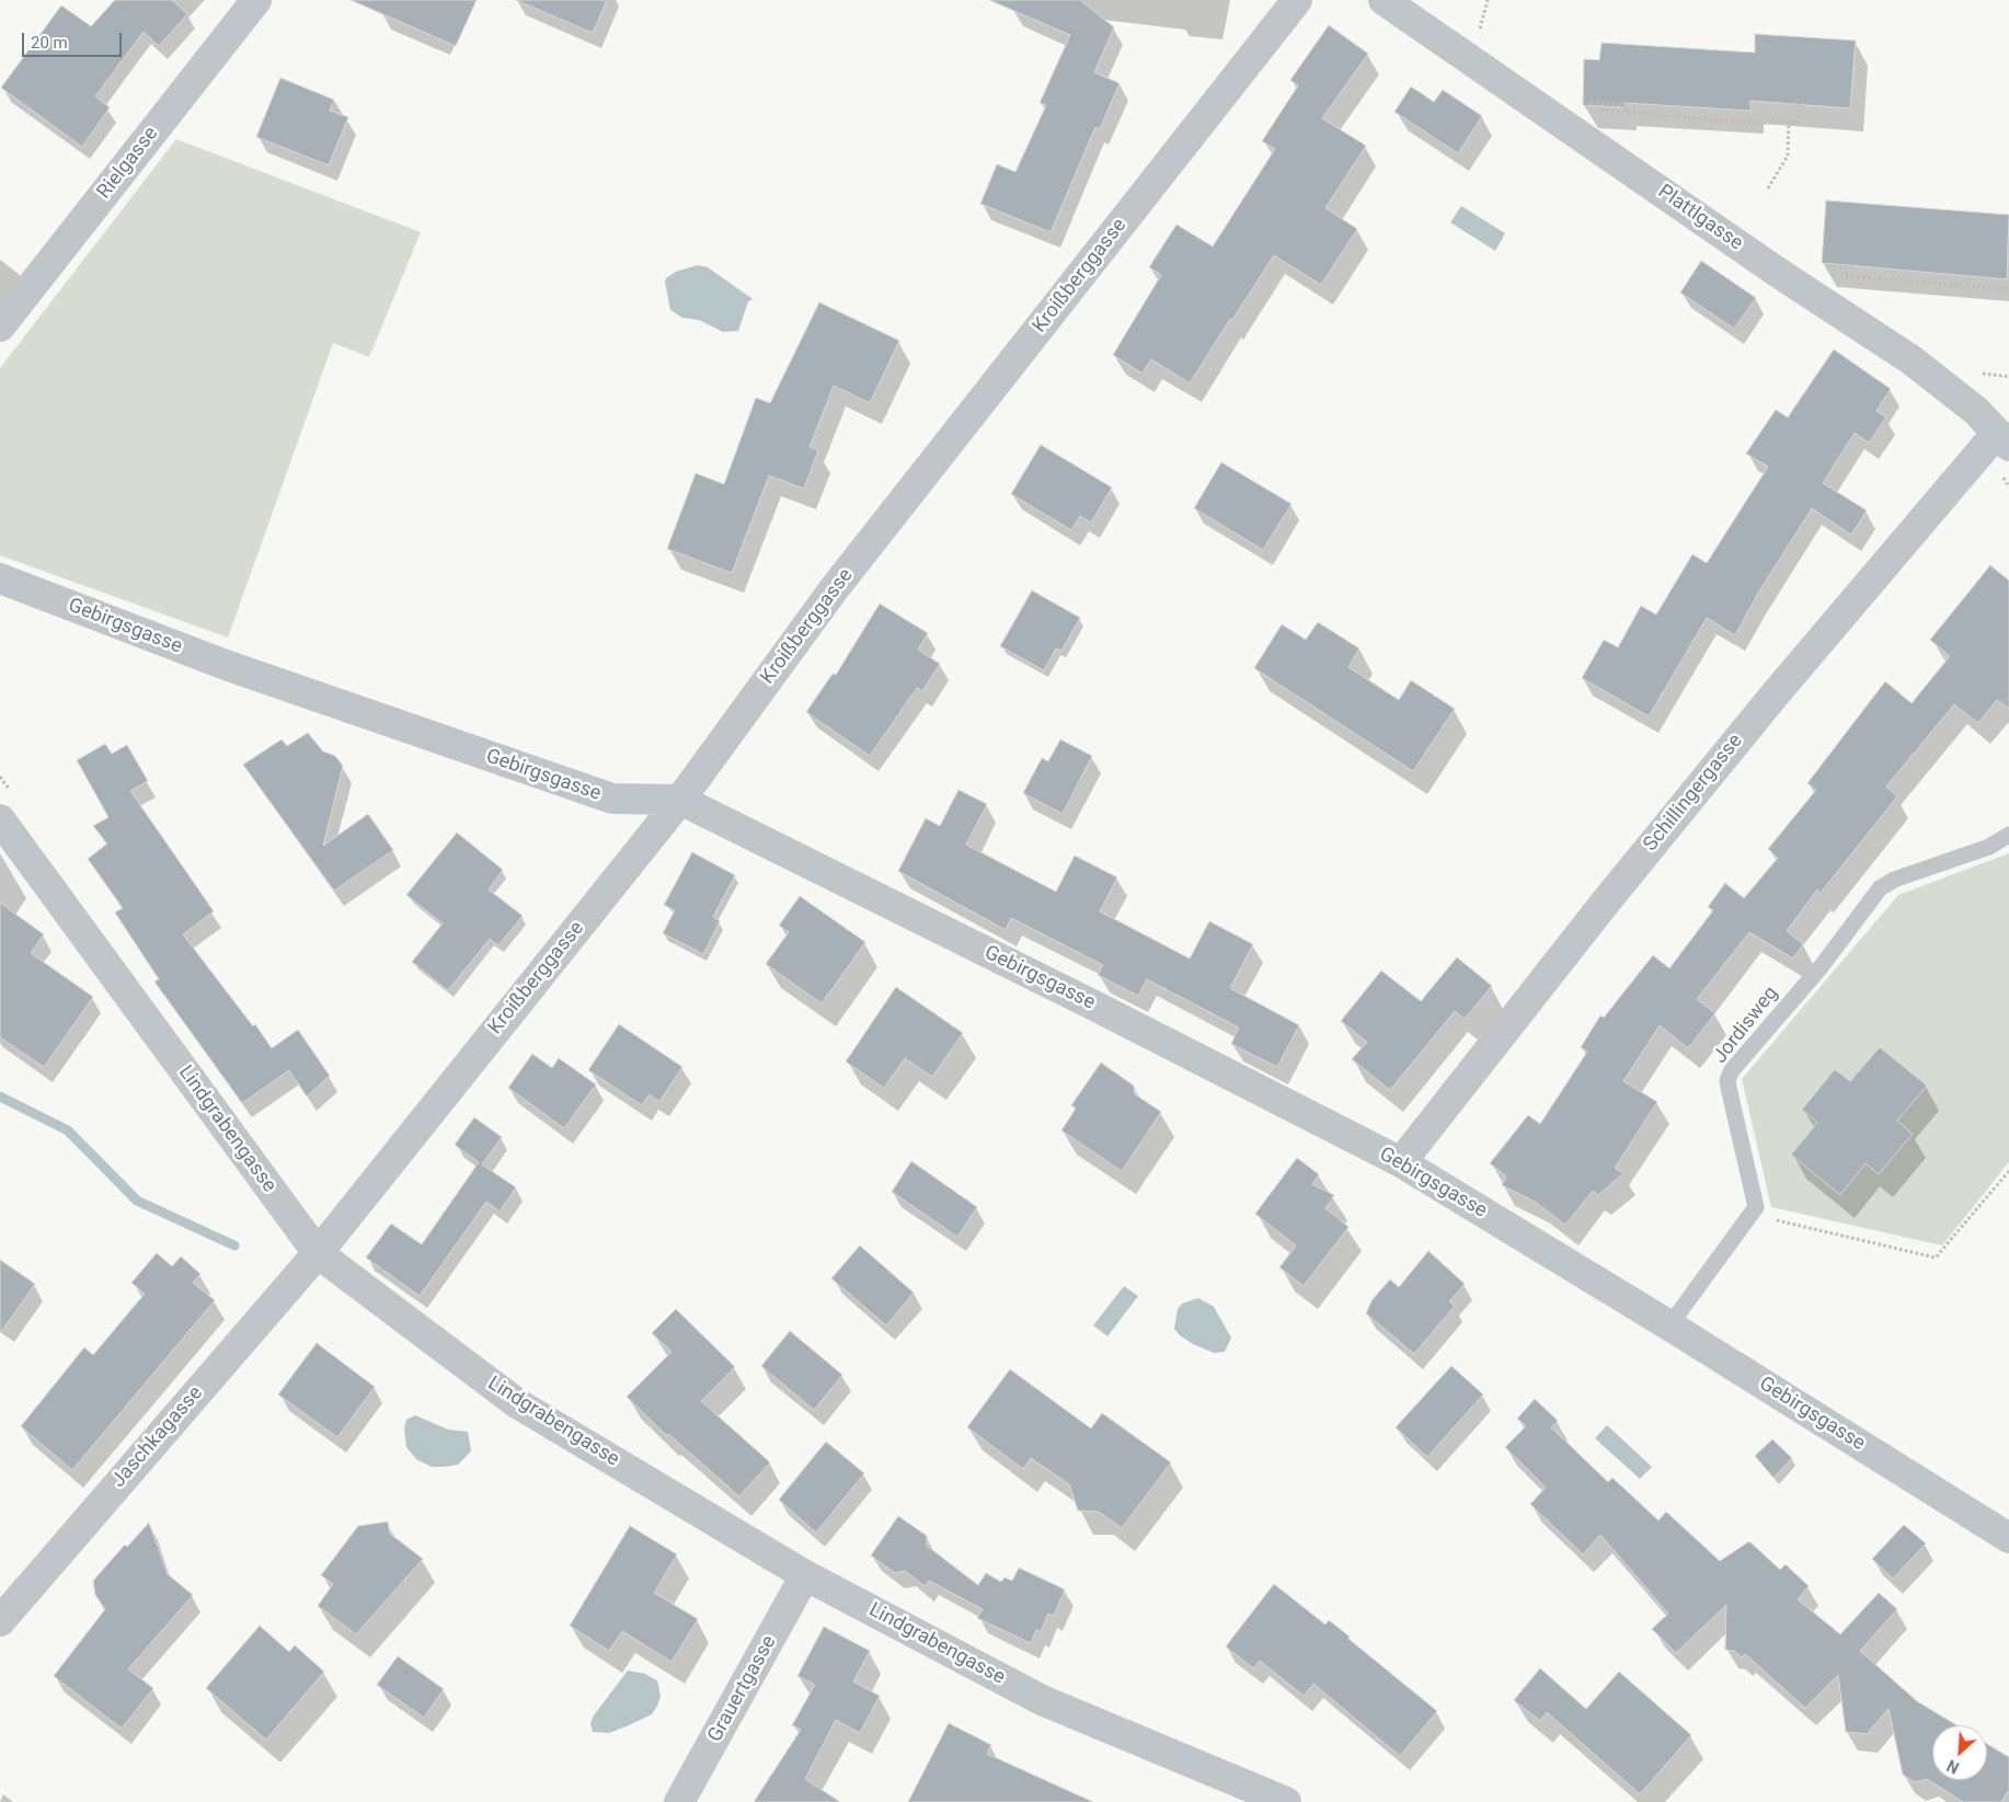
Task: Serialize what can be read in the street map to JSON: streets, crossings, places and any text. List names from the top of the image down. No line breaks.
{"streets":{"street":["Rielgasse","Plattlgasse","Kroißberggasse","Gebirgsgasse","Schillingergasse","Lindgrabengasse","Jaschkagasse","Grauertgasse"],"lane":["Jordisweg"]},"crossings":[["Plattlgasse","Schillingergasse"],["Kroißberggasse","Gebirgsgasse"],["Kroißberggasse","Lindgrabengasse"],["Kroißberggasse","Jaschkagasse"],["Gebirgsgasse","Schillingergasse"],["Lindgrabengasse","Jaschkagasse"],["Lindgrabengasse","Grauertgasse"]],"scale_bar":"20 m","north":"bottom left"}
